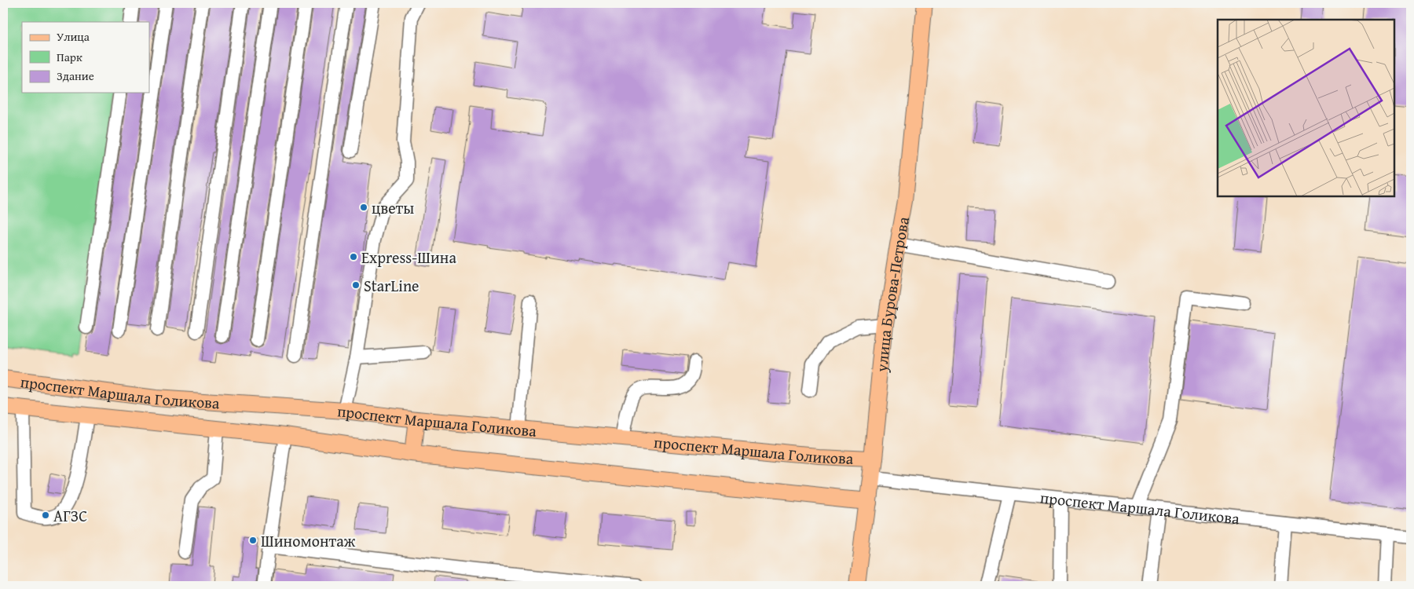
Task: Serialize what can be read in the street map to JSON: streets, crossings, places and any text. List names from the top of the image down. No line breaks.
{"streets":{"main road":["улица Бурова-Петрова","проспект Маршала Голикова"]},"crossings":[["улица Бурова-Петрова","проспект Маршала Голикова"]],"places":["цветы","Express-Шина","StarLine","АГЗС","Шиномонтаж"],"legend":["Улица","Парк","Здание"]}
